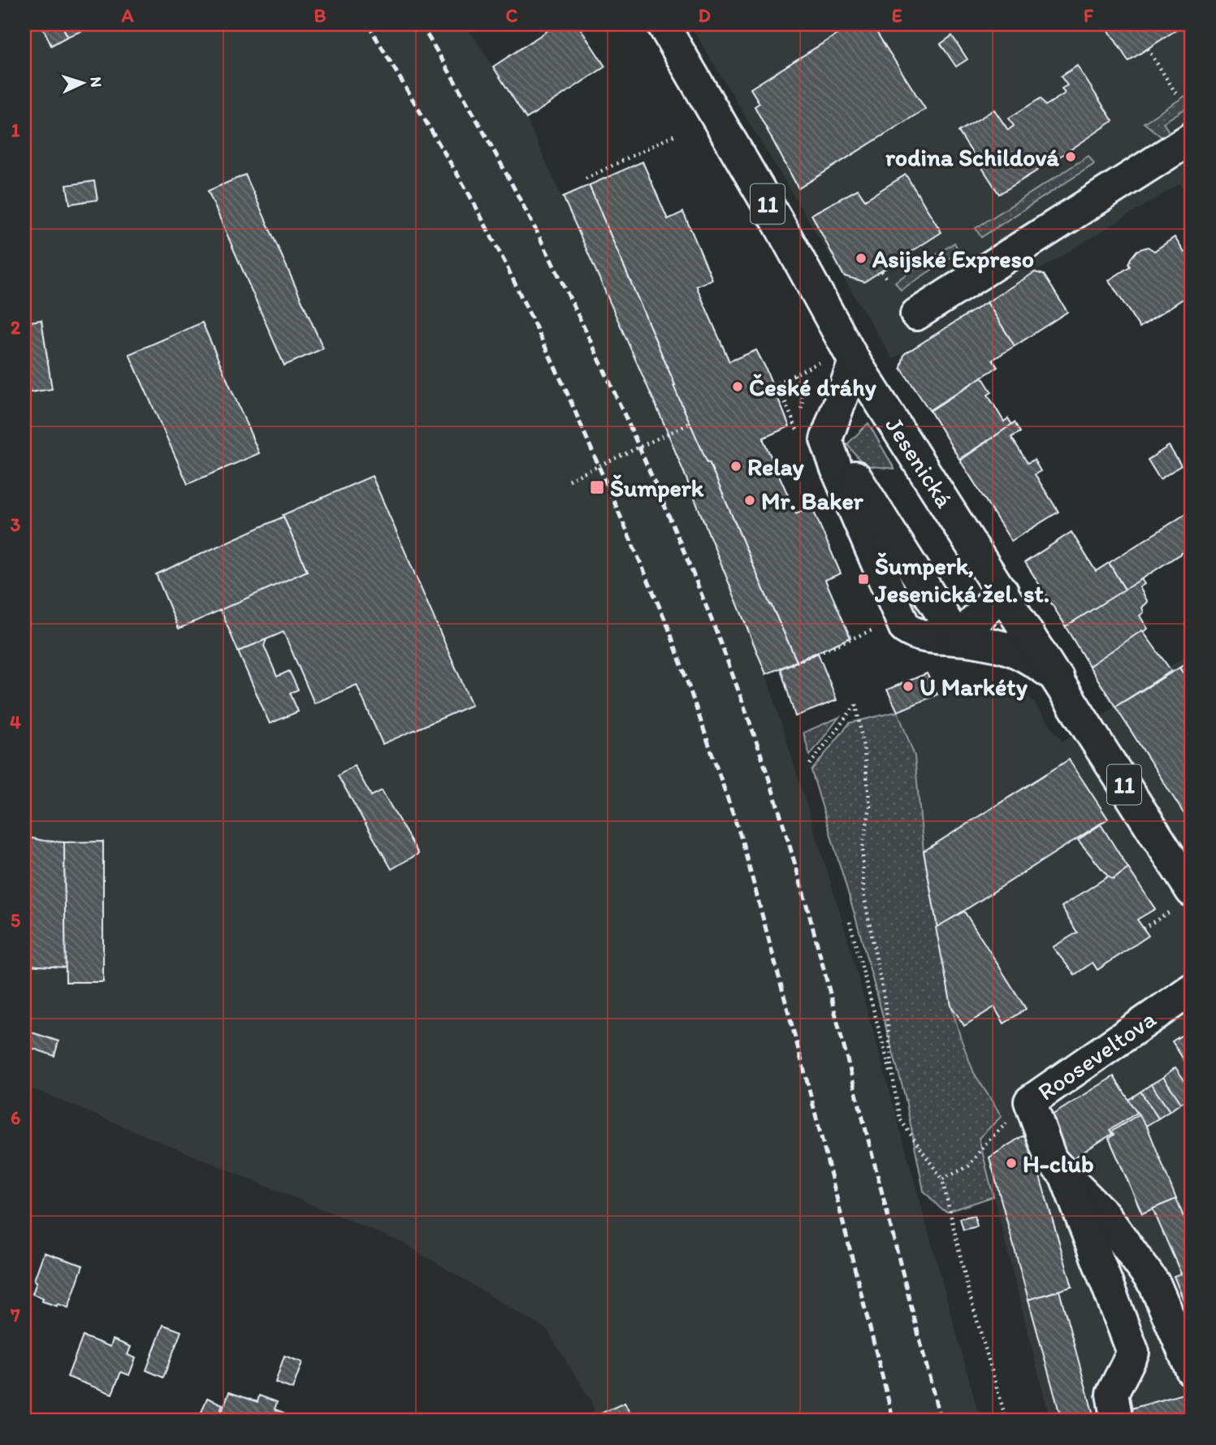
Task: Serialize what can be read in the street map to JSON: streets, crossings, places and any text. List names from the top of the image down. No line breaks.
{"streets":{"street":["11","Jesenická","Rooseveltova"]},"places":{"other":["rodina Schildová","Asijské Expreso","České dráhy","Relay","Mr. Baker","U Markéty","H-club"],"transit":["Šumperk","Šumperk, Jesenická žel. st."]},"north":"right","grid":{"columns":["A","B","C","D","E","F"],"rows":["1","2","3","4","5","6","7"]}}
